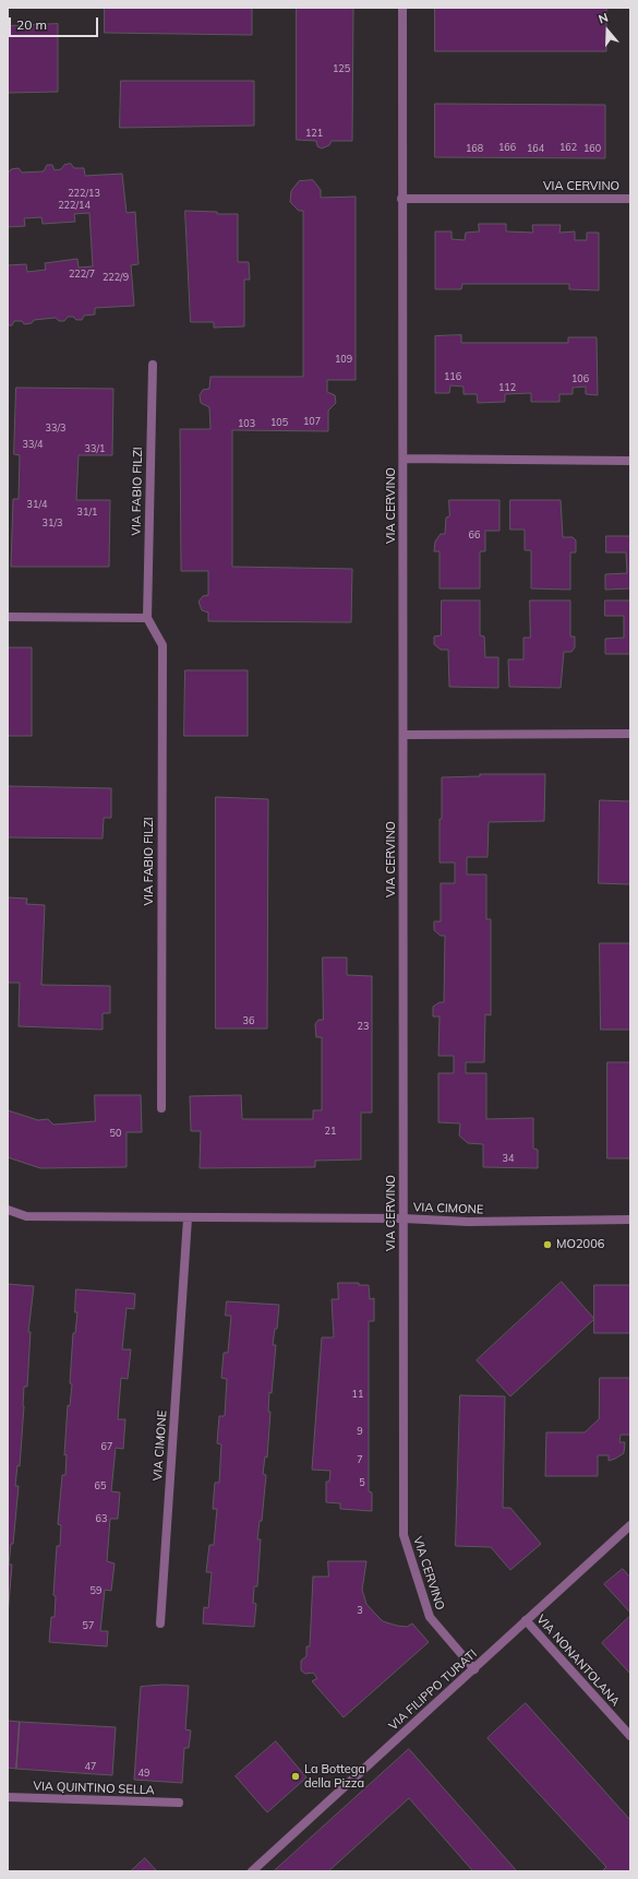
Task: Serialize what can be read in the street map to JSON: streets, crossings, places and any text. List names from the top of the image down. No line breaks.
{"streets":{"street":["VIA CERVINO","VIA FABIO FILZI","VIA CIMONE","VIA NONANTOLANA","VIA FILIPPO TURATI","VIA QUINTINO SELLA"]},"crossings":[["VIA CERVINO","VIA CIMONE"],["VIA CERVINO","VIA FILIPPO TURATI"],["VIA NONANTOLANA","VIA FILIPPO TURATI"]],"places":["MO2006","La Bottega della Pizza"],"house_numbers":["125","121","166","162","168","164","160","222/13","222/14","222/7","222/9","109","116","106","112","107","105","103","33/3","33/4","33/1","31/4","31/1","31/3","66","36","23","21","50","34","11","9","67","7","5","65","63","59","3","57","47","49"],"scale_bar":"20 m","north":"top"}
